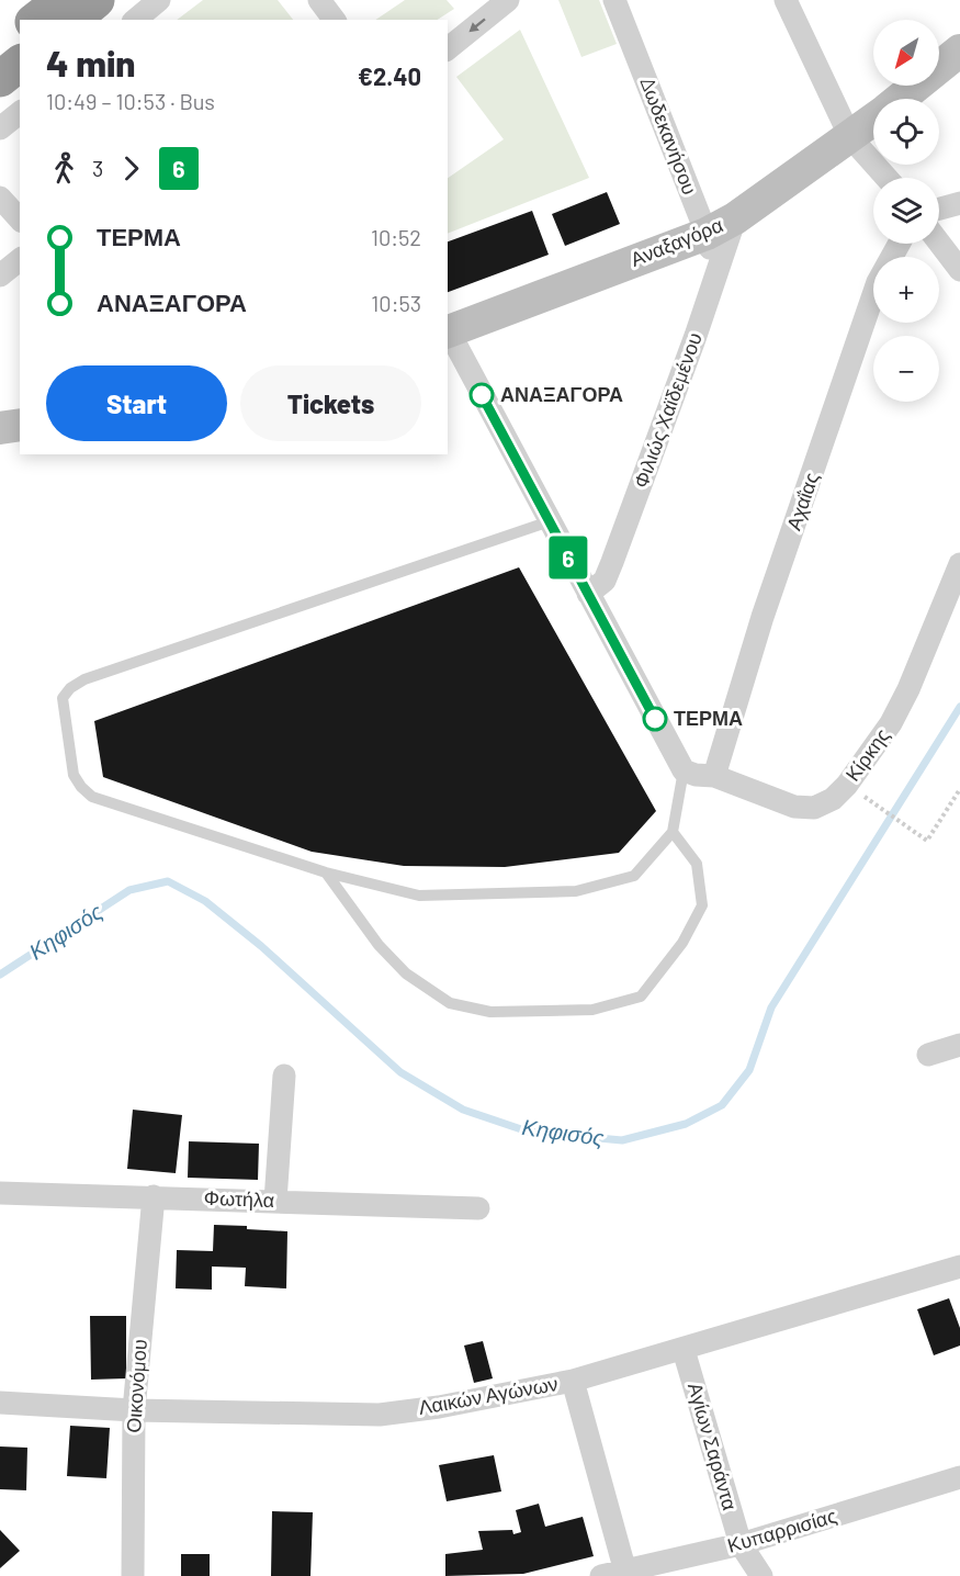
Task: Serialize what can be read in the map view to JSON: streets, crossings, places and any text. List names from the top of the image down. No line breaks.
{"streets":{"main road":["Αναξαγόρα"],"street":["Δωδεκανήσου","Φιλιώς Χαϊδεμένου","Αχαΐας","Κίρκης","Φωτήλα","Οικονόμου","Λαικών Αγώνων","Αγίων Σαράντα","Κυπαρρισίας"]},"crossings":[["Δωδεκανήσου","Αναξαγόρα"],["Δωδεκανήσου","Φιλιώς Χαϊδεμένου"],["Αναξαγόρα","Φιλιώς Χαϊδεμένου"],["Αχαΐας","Κίρκης"],["Φωτήλα","Οικονόμου"],["Οικονόμου","Λαικών Αγώνων"],["Λαικών Αγώνων","Αγίων Σαράντα"],["Αγίων Σαράντα","Κυπαρρισίας"]],"water":["Κηφισός"],"places":["ΑΝΑΞΑΓΟΡΑ","ΤΕΡΜΑ"],"lines":["bus line 6"],"north":"bottom left","page":{"on_map":"6","map_buttons":["+","−"],"heading":["4 min","10:49 – 10:53 · Bus","€2.40"],"legs":["3","6"],"list":[{"name":"ΤΕΡΜΑ","value":"10:52"},{"name":"ΑΝΑΞΑΓΟΡΑ","value":"10:53"}],"buttons":["Start","Tickets"]}}
